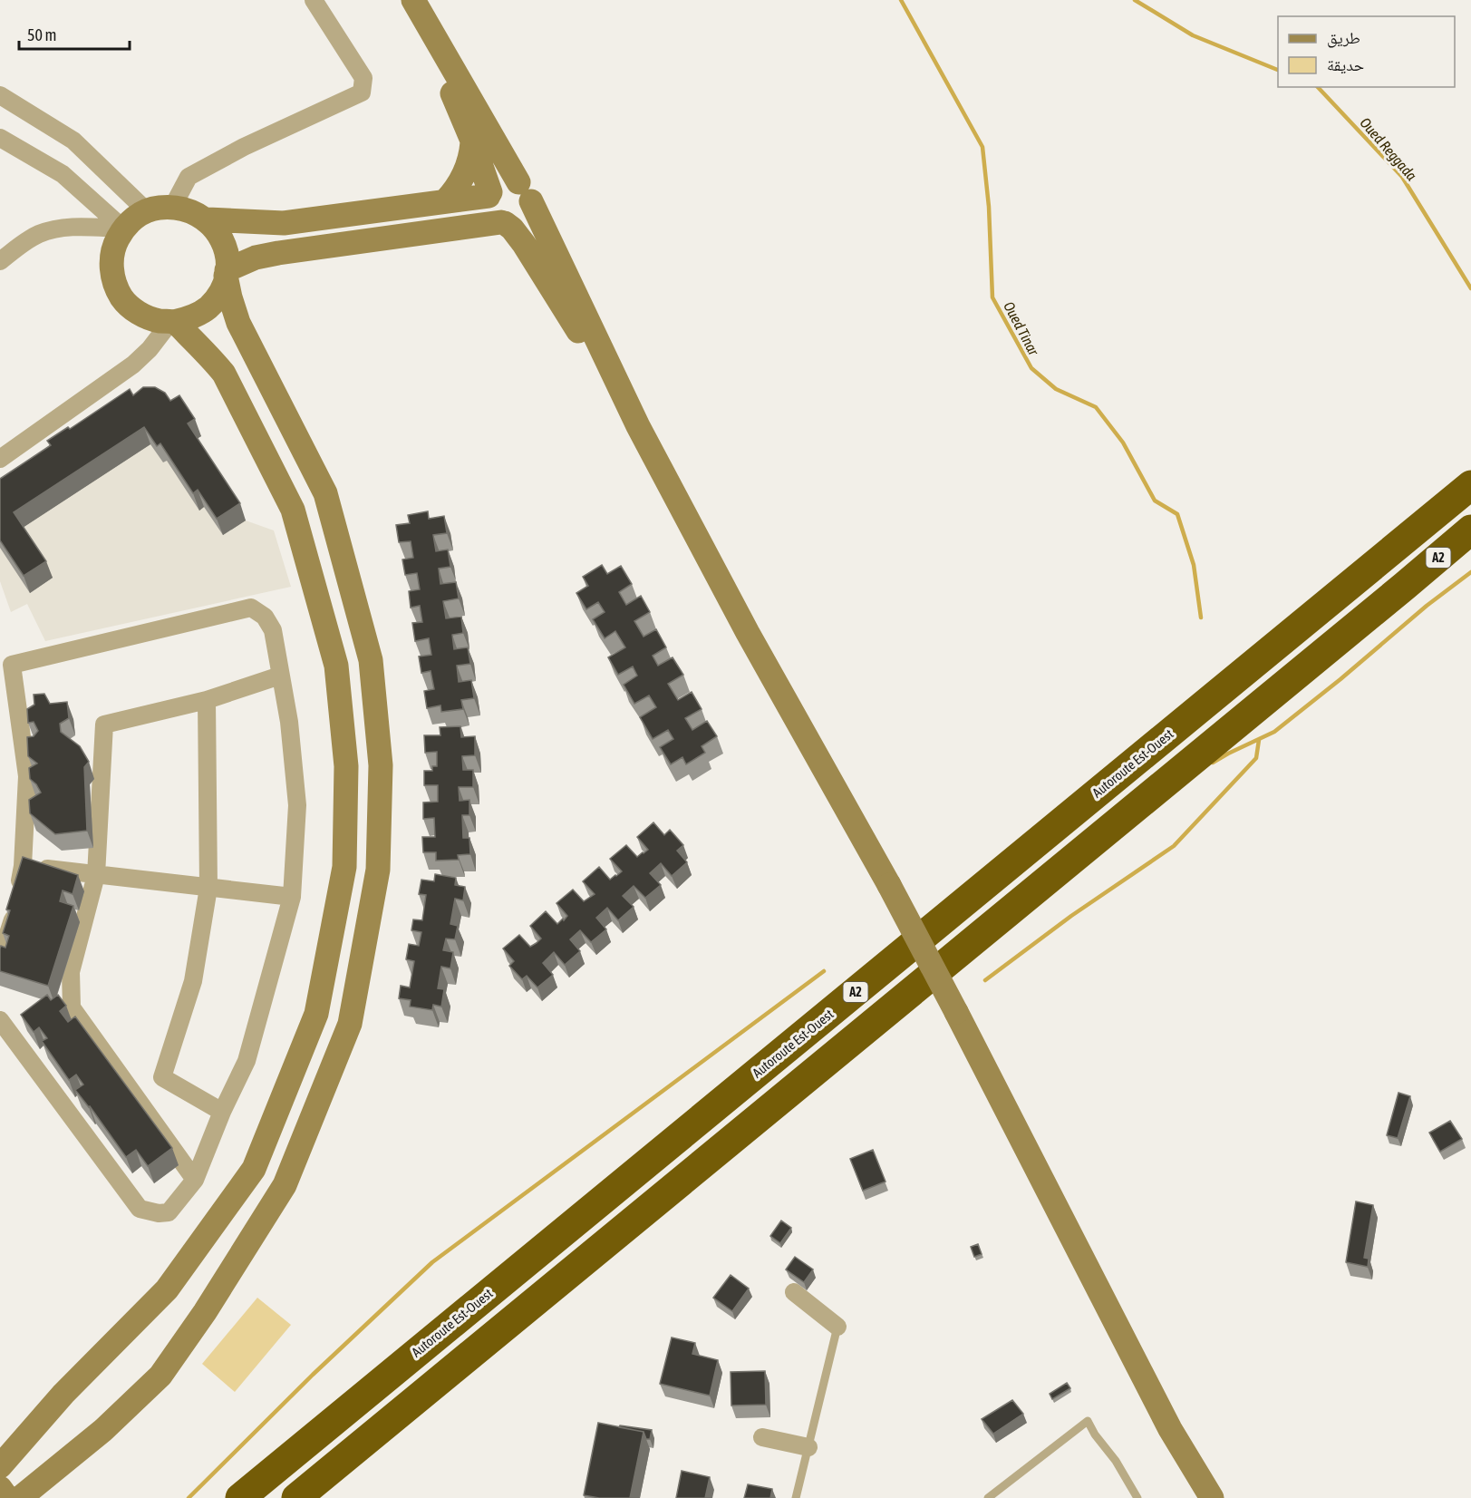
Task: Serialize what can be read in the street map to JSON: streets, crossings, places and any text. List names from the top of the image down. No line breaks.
{"streets":{"highway":["A2","Autoroute Est-Ouest"]},"water":["Oued Reggada","Oued Tinar"],"legend":["طريق","حديقة"],"scale_bar":"50 m"}
